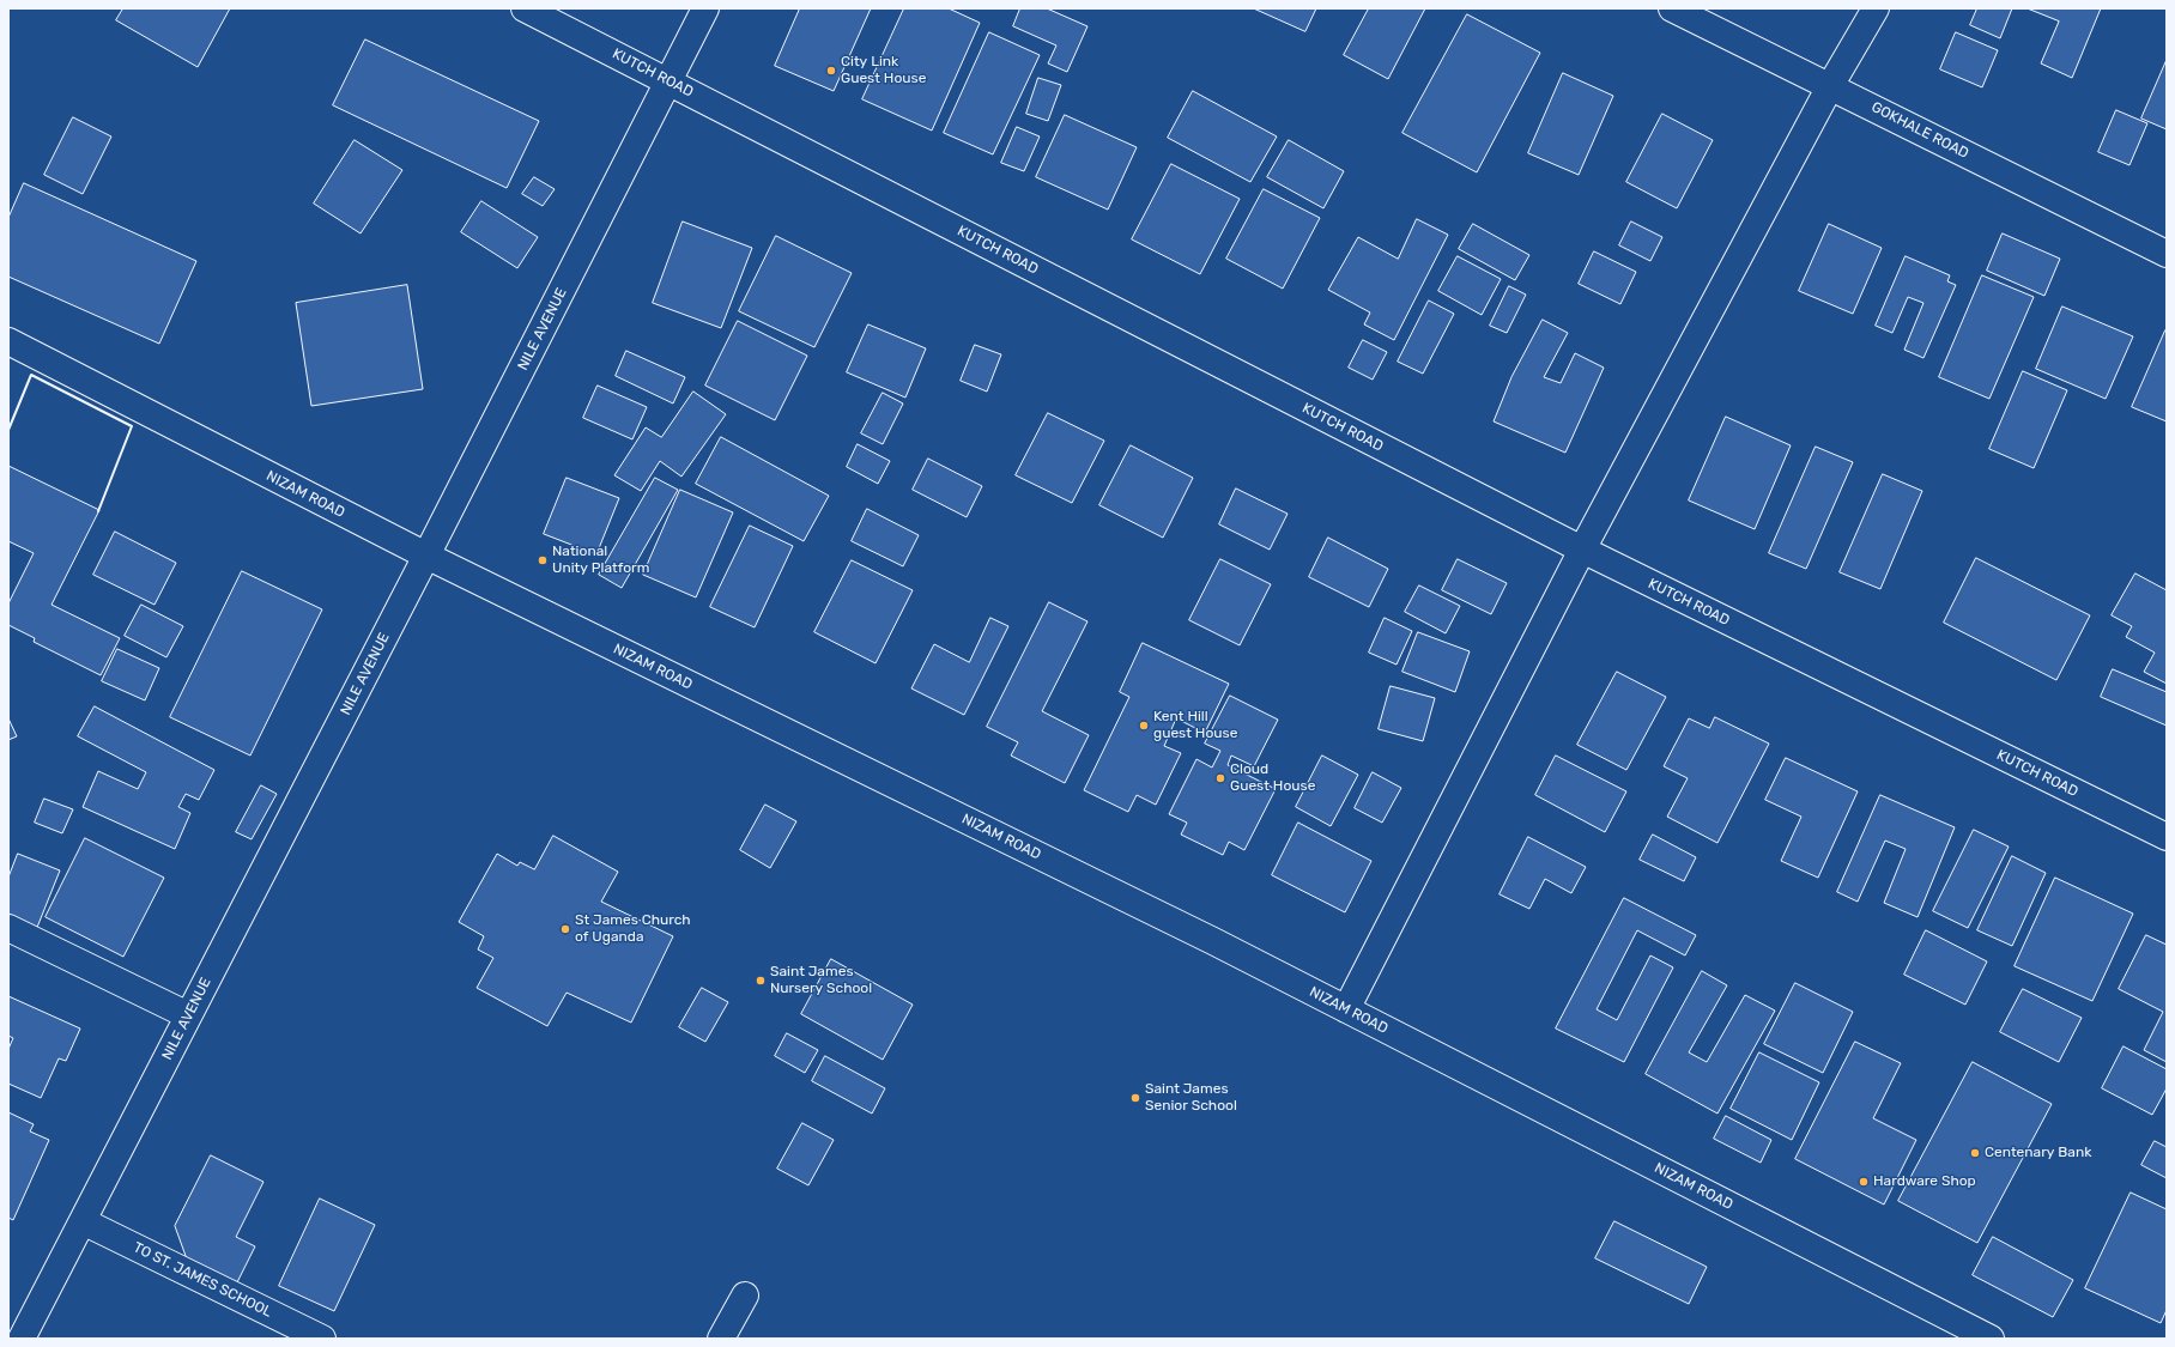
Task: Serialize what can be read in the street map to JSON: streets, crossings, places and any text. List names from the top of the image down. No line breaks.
{"streets":{"street":["KUTCH ROAD","GOKHALE ROAD","NILE AVENUE","NIZAM ROAD","TO ST. JAMES SCHOOL"]},"crossings":[["KUTCH ROAD","NILE AVENUE"],["NILE AVENUE","NIZAM ROAD"],["NILE AVENUE","TO ST. JAMES SCHOOL"]],"places":["City Link Guest House","National Unity Platform","Kent Hill guest House","Cloud Guest House","St James Church of Uganda","Saint James Nursery School","Saint James Senior School","Centenary Bank","Hardware Shop"]}
